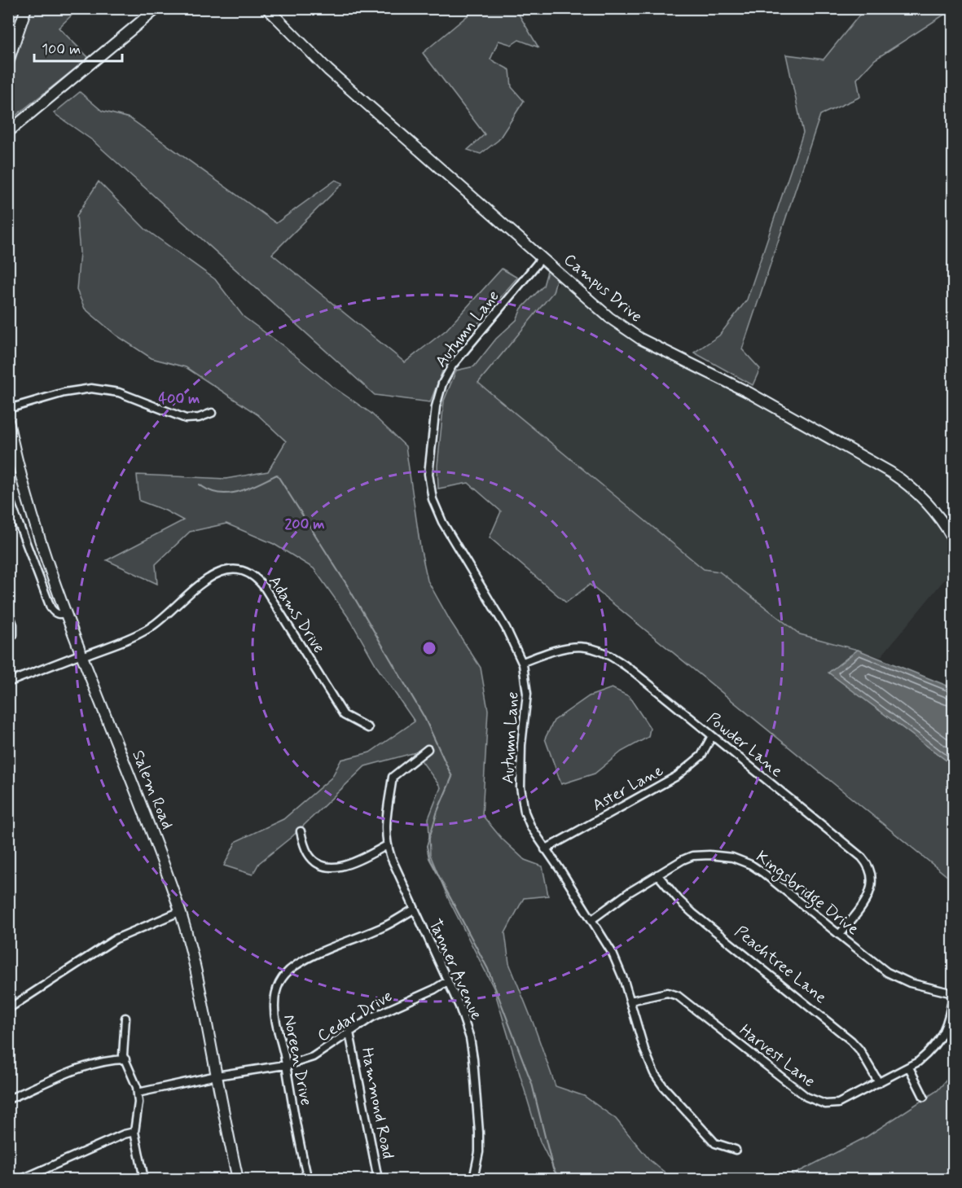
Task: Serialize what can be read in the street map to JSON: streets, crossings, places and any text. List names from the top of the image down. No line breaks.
{"streets":{"street":["Campus Drive","Autumn Lane","Adams Drive","Powder Lane","Aster Lane","Salem Road","Kingsbridge Drive","Peachtree Lane","Tanner Avenue","Cedar Drive","Harvest Lane","Noreen Drive","Hammond Road"]},"crossings":[["Campus Drive","Autumn Lane"],["Autumn Lane","Powder Lane"],["Autumn Lane","Aster Lane"],["Autumn Lane","Kingsbridge Drive"],["Autumn Lane","Harvest Lane"],["Adams Drive","Salem Road"],["Powder Lane","Aster Lane"],["Powder Lane","Kingsbridge Drive"],["Salem Road","Cedar Drive"],["Kingsbridge Drive","Peachtree Lane"],["Kingsbridge Drive","Harvest Lane"],["Peachtree Lane","Harvest Lane"],["Tanner Avenue","Cedar Drive"],["Tanner Avenue","Noreen Drive"],["Cedar Drive","Noreen Drive"],["Cedar Drive","Hammond Road"]],"scale_bar":"100 m","rings":["400 m","200 m"]}
